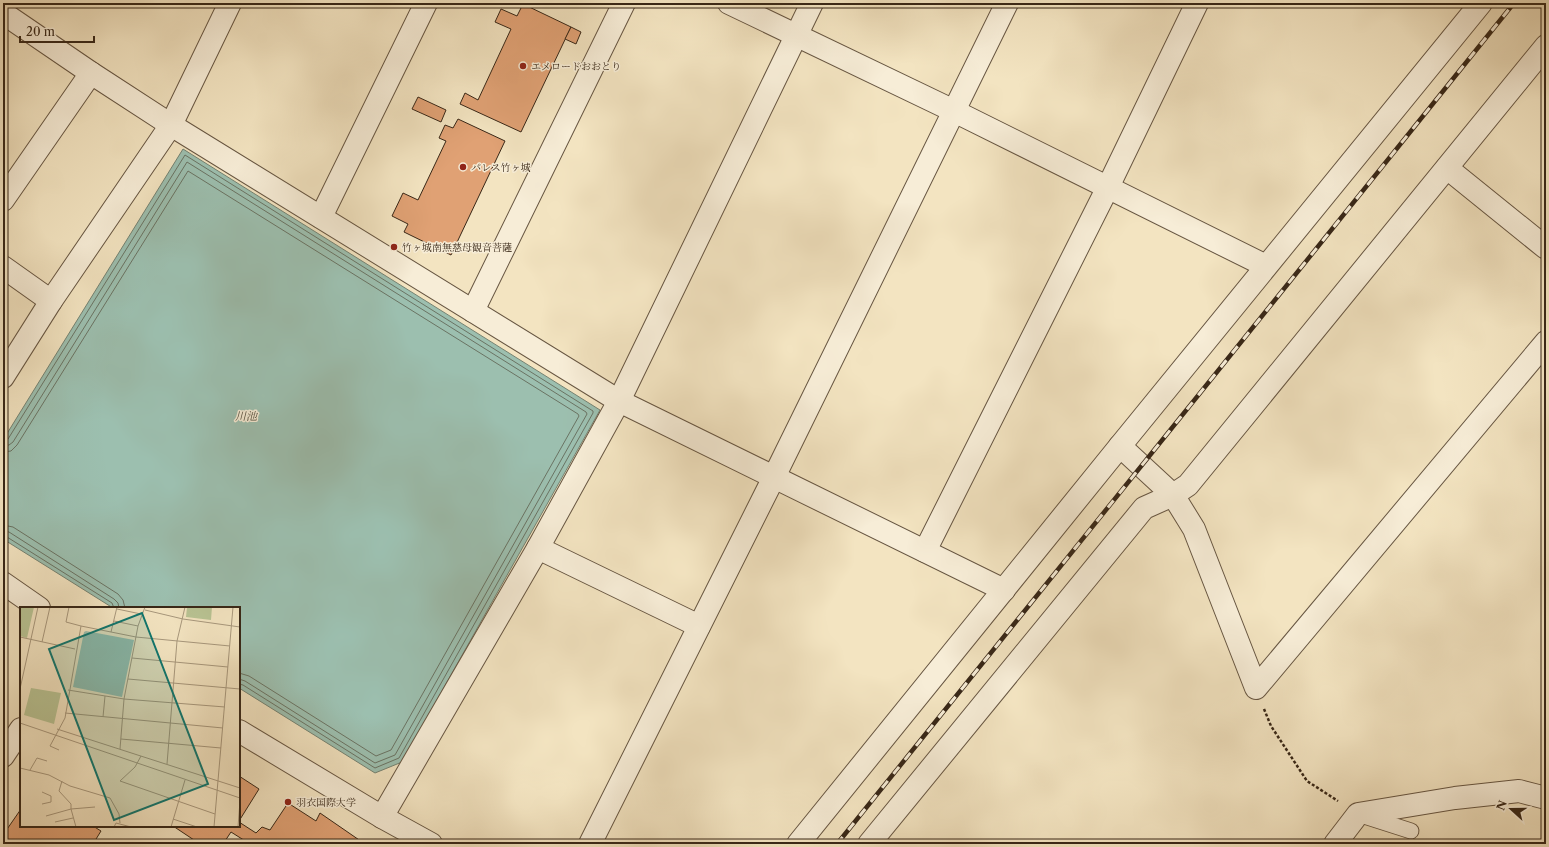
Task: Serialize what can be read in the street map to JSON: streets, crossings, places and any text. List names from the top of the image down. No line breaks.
{"water":["川池"],"places":["エメロードおおとり","パレス竹ヶ城","竹ヶ城南無慈母観音菩薩","羽衣国際大学"],"scale_bar":"20 m","north":"left"}
